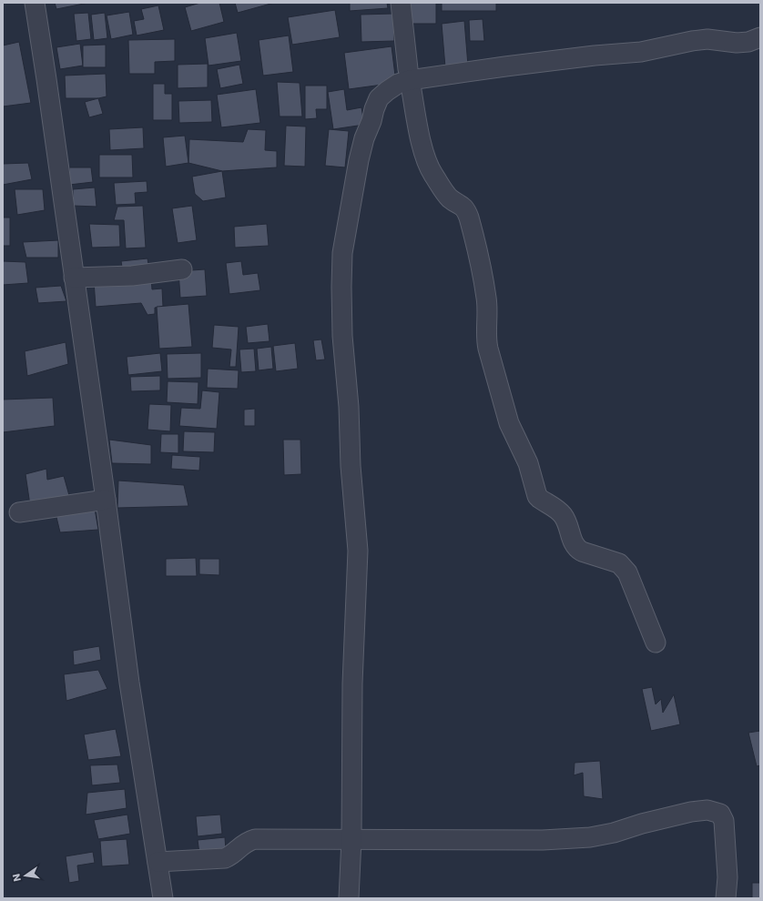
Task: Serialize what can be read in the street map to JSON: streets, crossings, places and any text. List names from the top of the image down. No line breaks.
{"north":"left"}
